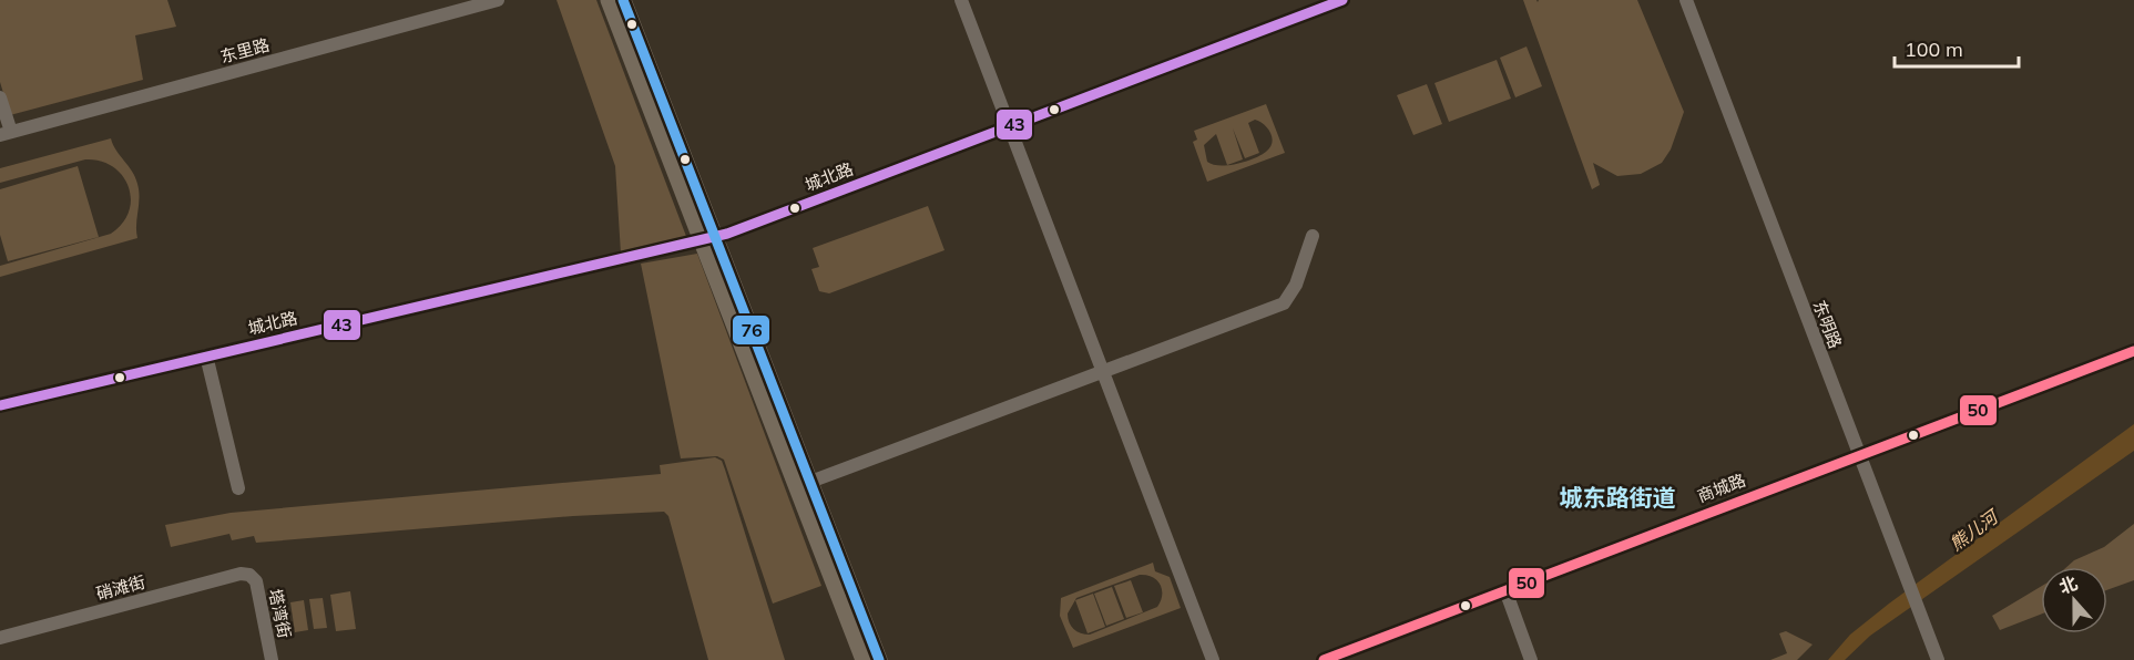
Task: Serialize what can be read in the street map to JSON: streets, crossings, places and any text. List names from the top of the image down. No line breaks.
{"streets":{"street":["东里路","城北路","东明路","商城路","硝滩街","塔湾街"]},"crossings":[["东明路","商城路"],["硝滩街","塔湾街"]],"districts":["城东路街道"],"water":["熊儿河"],"lines":["transit line 43","transit line 76","transit line 50"],"scale_bar":"100 m","north":"top"}
